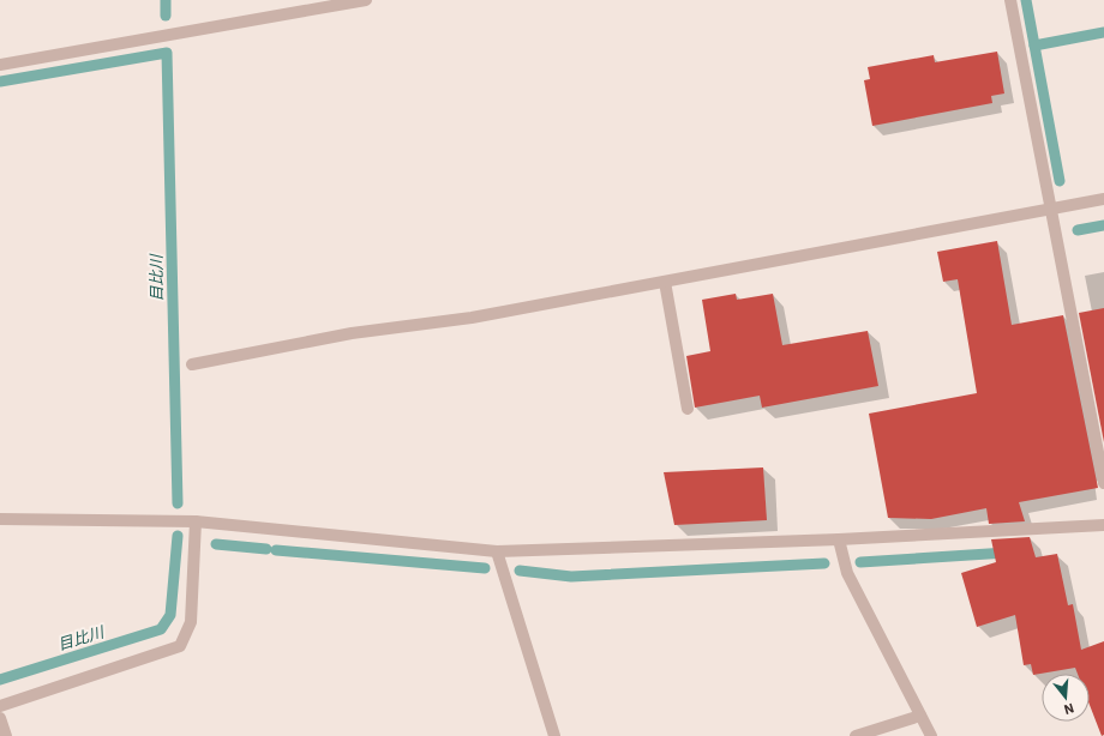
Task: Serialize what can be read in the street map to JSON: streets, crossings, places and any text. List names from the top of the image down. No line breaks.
{"water":["目比川"],"north":"bottom"}
